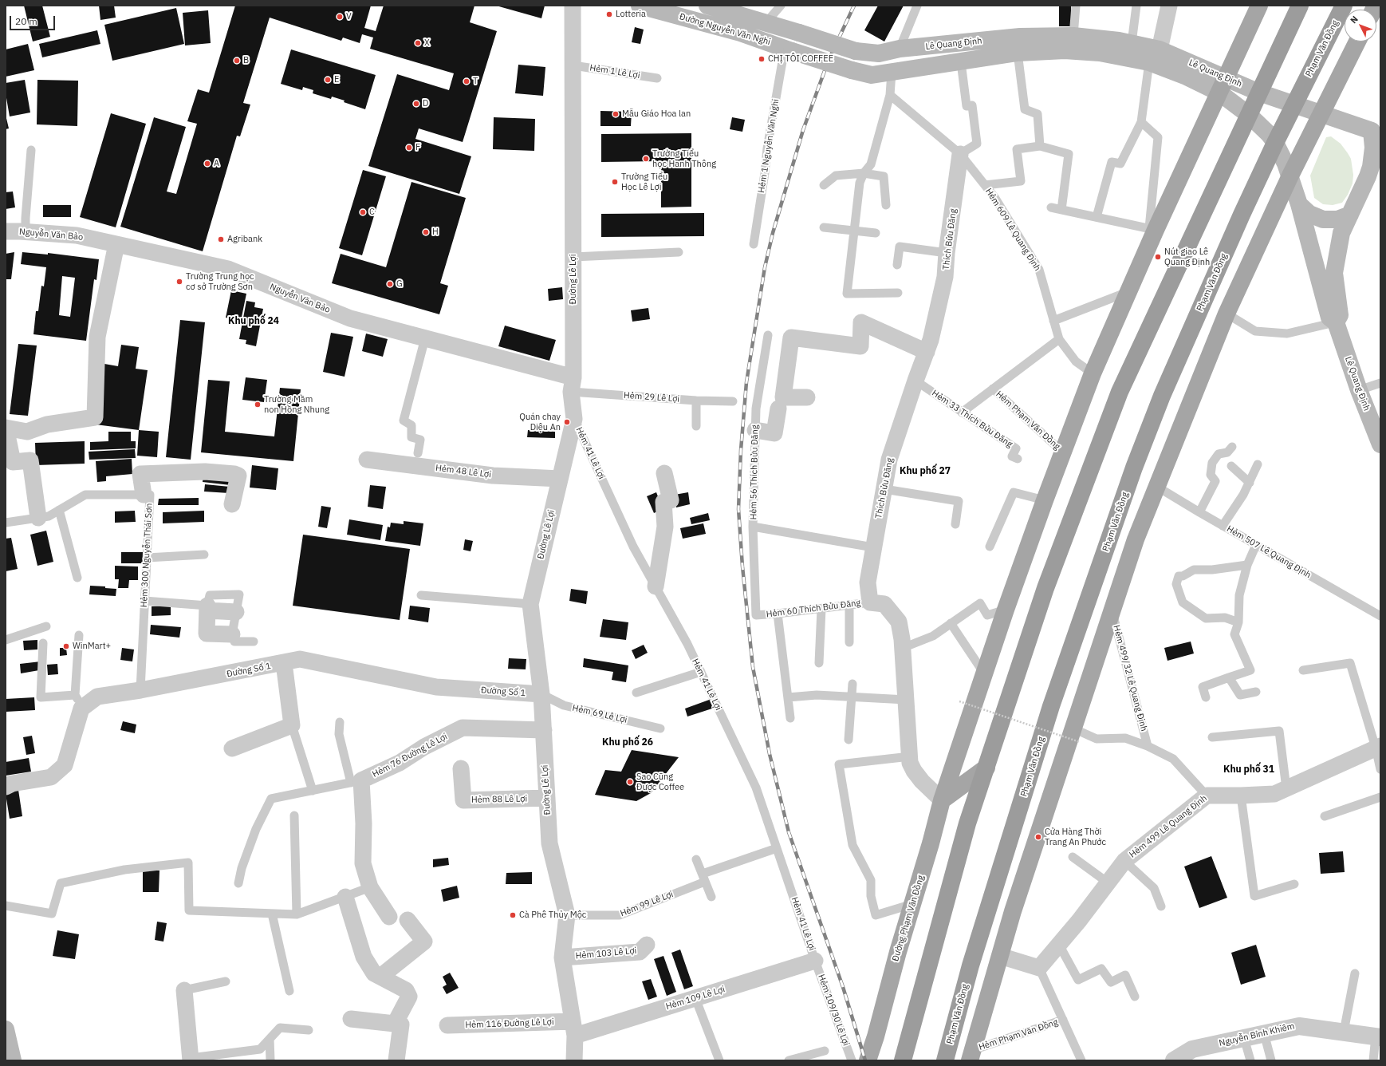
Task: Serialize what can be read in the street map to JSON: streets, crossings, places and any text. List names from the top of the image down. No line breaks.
{"streets":{"highway":["Phạm Văn Đồng"],"main road":["Đường Nguyễn Văn Nghi","Lê Quang Định","Đường Phạm Văn Đồng"],"street":["Nguyễn Văn Bảo","Thích Bửu Đăng","Đường Lê Lợi","Hẻm 48 Lê Lợi","Đường Số 1","Hẻm 76 Đường Lê Lợi","Hẻm 88 Lê Lợi","Hẻm 499 Lê Quang Định","Hẻm 103 Lê Lợi","Hẻm 109 Lê Lợi","Hẻm 116 Đường Lê Lợi","Nguyễn Bỉnh Khiêm"],"lane":["Hẻm 1 Lê Lợi","Hẻm 1 Nguyễn Văn Nghi","Hẻm 609 Lê Quang Định","Hẻm 29 Lê Lợi","Hẻm 33 Thích Bửu Đăng","Hẻm Phạm Văn Đồng","Hẻm 41 Lê Lợi","Hẻm 56 Thích Bửu Đăng","Hẻm 507 Lê Quang Định","Hẻm 300 Nguyễn Thái Sơn","Hẻm 60 Thích Bửu Đăng","Hẻm 499/32 Lê Quang Định","Hẻm 69 Lê Lợi","Hẻm 99 Lê Lợi","Hẻm 109/30 Lê Lợi"]},"crossings":[["Đường Nguyễn Văn Nghi","Lê Quang Định"],["Đường Nguyễn Văn Nghi","Hẻm 1 Nguyễn Văn Nghi"],["Lê Quang Định","Phạm Văn Đồng"],["Hẻm 1 Lê Lợi","Đường Lê Lợi"],["Hẻm 609 Lê Quang Định","Thích Bửu Đăng"],["Nguyễn Văn Bảo","Đường Lê Lợi"],["Nguyễn Văn Bảo","Hẻm 29 Lê Lợi"],["Thích Bửu Đăng","Hẻm 33 Thích Bửu Đăng"],["Thích Bửu Đăng","Hẻm 56 Thích Bửu Đăng"],["Thích Bửu Đăng","Hẻm 60 Thích Bửu Đăng"],["Đường Lê Lợi","Hẻm 29 Lê Lợi"],["Đường Lê Lợi","Hẻm 41 Lê Lợi"],["Đường Lê Lợi","Hẻm 48 Lê Lợi"],["Đường Lê Lợi","Đường Số 1"],["Đường Lê Lợi","Hẻm 69 Lê Lợi"],["Đường Lê Lợi","Hẻm 76 Đường Lê Lợi"],["Đường Lê Lợi","Hẻm 88 Lê Lợi"],["Đường Lê Lợi","Hẻm 99 Lê Lợi"],["Đường Lê Lợi","Hẻm 103 Lê Lợi"],["Đường Lê Lợi","Hẻm 109 Lê Lợi"],["Đường Lê Lợi","Hẻm 116 Đường Lê Lợi"],["Hẻm 41 Lê Lợi","Hẻm 99 Lê Lợi"],["Hẻm 41 Lê Lợi","Hẻm 109 Lê Lợi"],["Hẻm 41 Lê Lợi","Hẻm 109/30 Lê Lợi"],["Hẻm 56 Thích Bửu Đăng","Hẻm 60 Thích Bửu Đăng"],["Hẻm 300 Nguyễn Thái Sơn","Đường Số 1"],["Đường Số 1","Hẻm 69 Lê Lợi"],["Hẻm 499/32 Lê Quang Định","Hẻm 499 Lê Quang Định"],["Hẻm 109 Lê Lợi","Hẻm 109/30 Lê Lợi"],["Hẻm 109 Lê Lợi","Hẻm 116 Đường Lê Lợi"]],"districts":["Khu phố 24","Khu phố 27","Khu phố 26","Khu phố 31"],"places":["Lotteria","V","X","CHỊ TÔI COFFEE","B","E","T","D","Mẫu Giáo Hoa lan","F","Trường Tiểu học Hanh Thông","A","Trường Tiểu Học Lê Lợi","C","H","Agribank","Nút giao Lê Quang Định","Trường Trung học cơ sở Trường Sơn","G","Trường Mầm non Hồng Nhung","Quán chay Diệu An","WinMart+","Sao Cũng Được Coffee","Cửa Hàng Thời Trang An Phước","Cà Phê Thủy Mộc"],"scale_bar":"20 m","north":"top left"}
